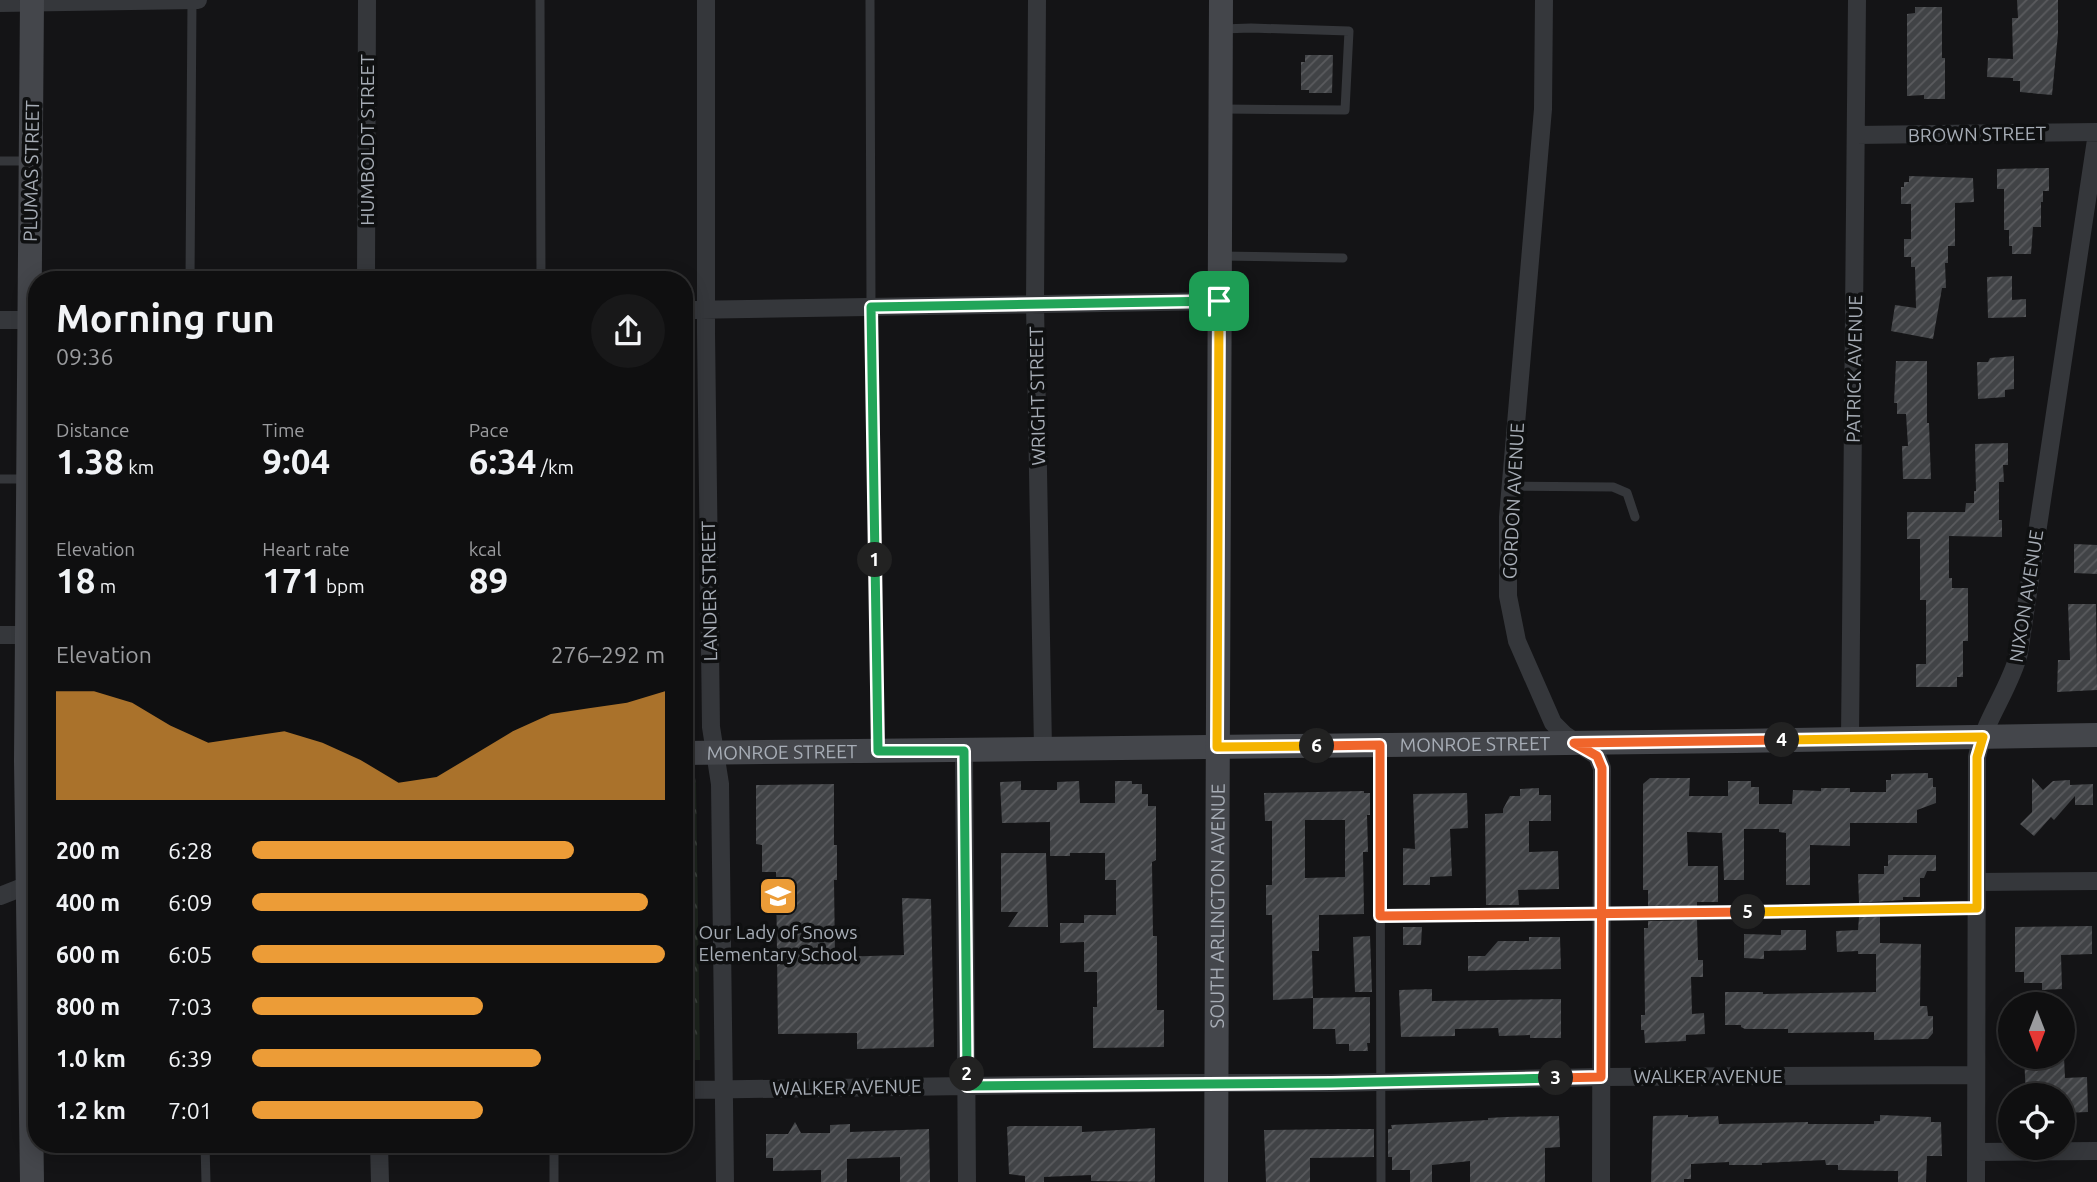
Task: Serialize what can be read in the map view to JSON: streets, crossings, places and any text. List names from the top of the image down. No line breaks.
{"streets":{"street":["BROWN STREET","HUMBOLDT STREET","PLUMAS STREET","PATRICK AVENUE","WRIGHT STREET","GORDON AVENUE","LANDER STREET","NIXON AVENUE","MONROE STREET","SOUTH ARLINGTON AVENUE","WALKER AVENUE"]},"crossings":[["BROWN STREET","PATRICK AVENUE"],["BROWN STREET","NIXON AVENUE"],["PATRICK AVENUE","MONROE STREET"],["WRIGHT STREET","MONROE STREET"],["GORDON AVENUE","MONROE STREET"],["GORDON AVENUE","WALKER AVENUE"],["LANDER STREET","MONROE STREET"],["LANDER STREET","WALKER AVENUE"],["NIXON AVENUE","MONROE STREET"],["NIXON AVENUE","WALKER AVENUE"],["MONROE STREET","SOUTH ARLINGTON AVENUE"],["SOUTH ARLINGTON AVENUE","WALKER AVENUE"]],"places":{"school or university":["Our Lady of Snows Elementary School"]},"north":"bottom","page":{"heading":["Morning run","09:36"],"stats":[["Distance","1.38 km"],["Time","9:04"],["Pace","6:34 /km"],["Elevation","18 m"],["Heart rate","171 bpm"],["kcal","89"]],"pins":["1","4","6","5","2","3"],"chart":["Elevation","276–292 m"],"list":[{"name":"200 m","note":"6:28"},{"name":"400 m","note":"6:09"},{"name":"600 m","note":"6:05"},{"name":"800 m","note":"7:03"},{"name":"1.0 km","note":"6:39"},{"name":"1.2 km","note":"7:01"}]}}
